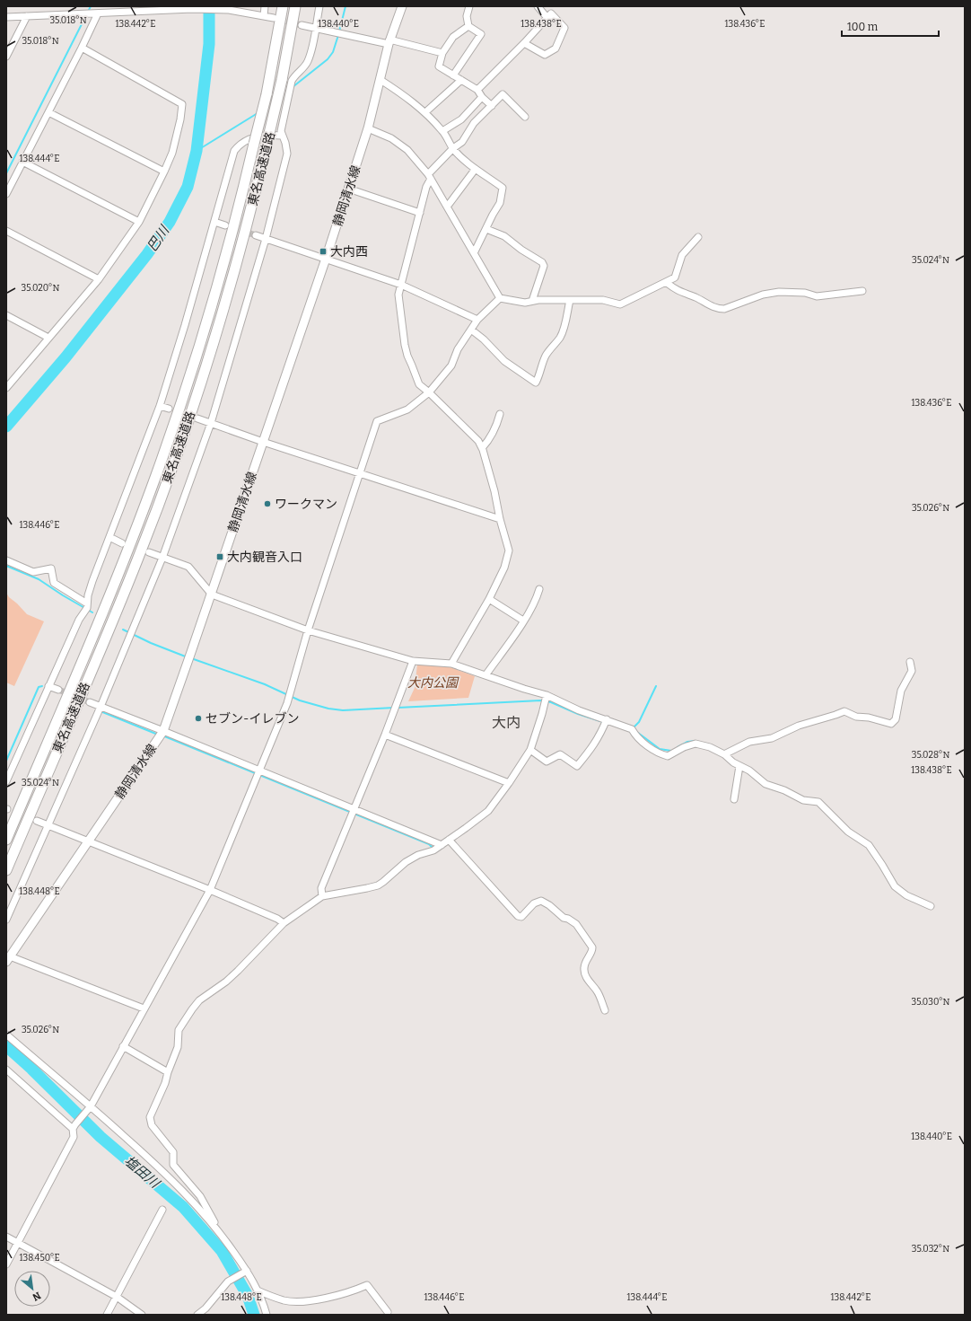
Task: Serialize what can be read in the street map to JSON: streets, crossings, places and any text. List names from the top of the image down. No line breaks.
{"streets":{"highway":["東名高速道路"],"main road":["静岡清水線"]},"districts":["大内"],"water":["巴川","塩田川"],"parks":["大内公園"],"places":{"transit":["大内西","大内観音入口"],"other":["ワークマン","セブン-イレブン"]},"scale_bar":"100 m","north":"bottom right","coordinates":["35.018°N","138.442°E","138.440°E","138.438°E","138.436°E","138.444°E","35.024°N","35.020°N","35.026°N","138.446°E","35.028°N","138.448°E","35.030°N","35.032°N","138.450°E"]}
